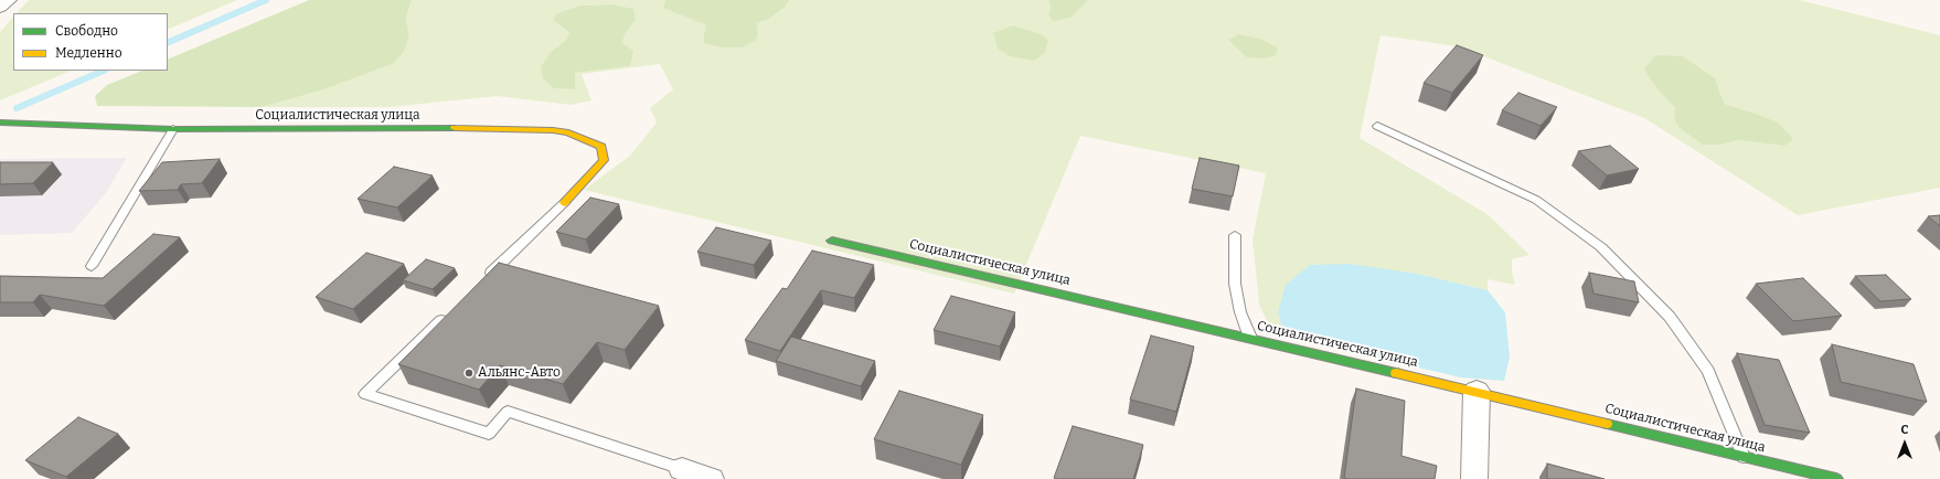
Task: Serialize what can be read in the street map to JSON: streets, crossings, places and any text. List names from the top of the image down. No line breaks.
{"streets":{"street":["Социалистическая улица"]},"places":["Альянс-Авто"],"legend":["Свободно","Медленно"],"north":"top"}
